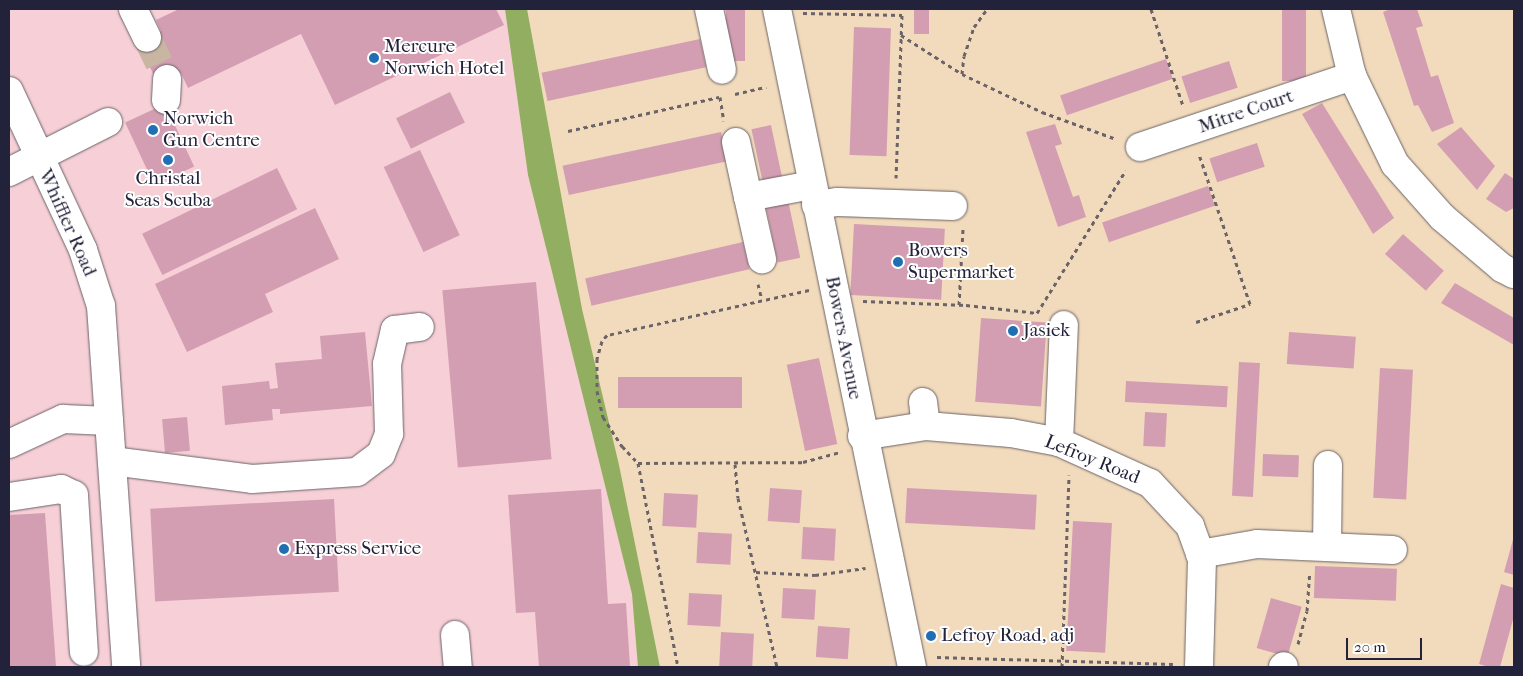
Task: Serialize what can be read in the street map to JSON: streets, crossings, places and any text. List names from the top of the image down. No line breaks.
{"streets":{"street":["Mitre Court","Whiffler Road","Bowers Avenue","Lefroy Road"]},"crossings":[["Bowers Avenue","Lefroy Road"]],"places":["Mercure Norwich Hotel","Norwich Gun Centre","Christal Seas Scuba","Bowers Supermarket","Jasiek","Express Service","Lefroy Road, adj"],"scale_bar":"20 m"}
